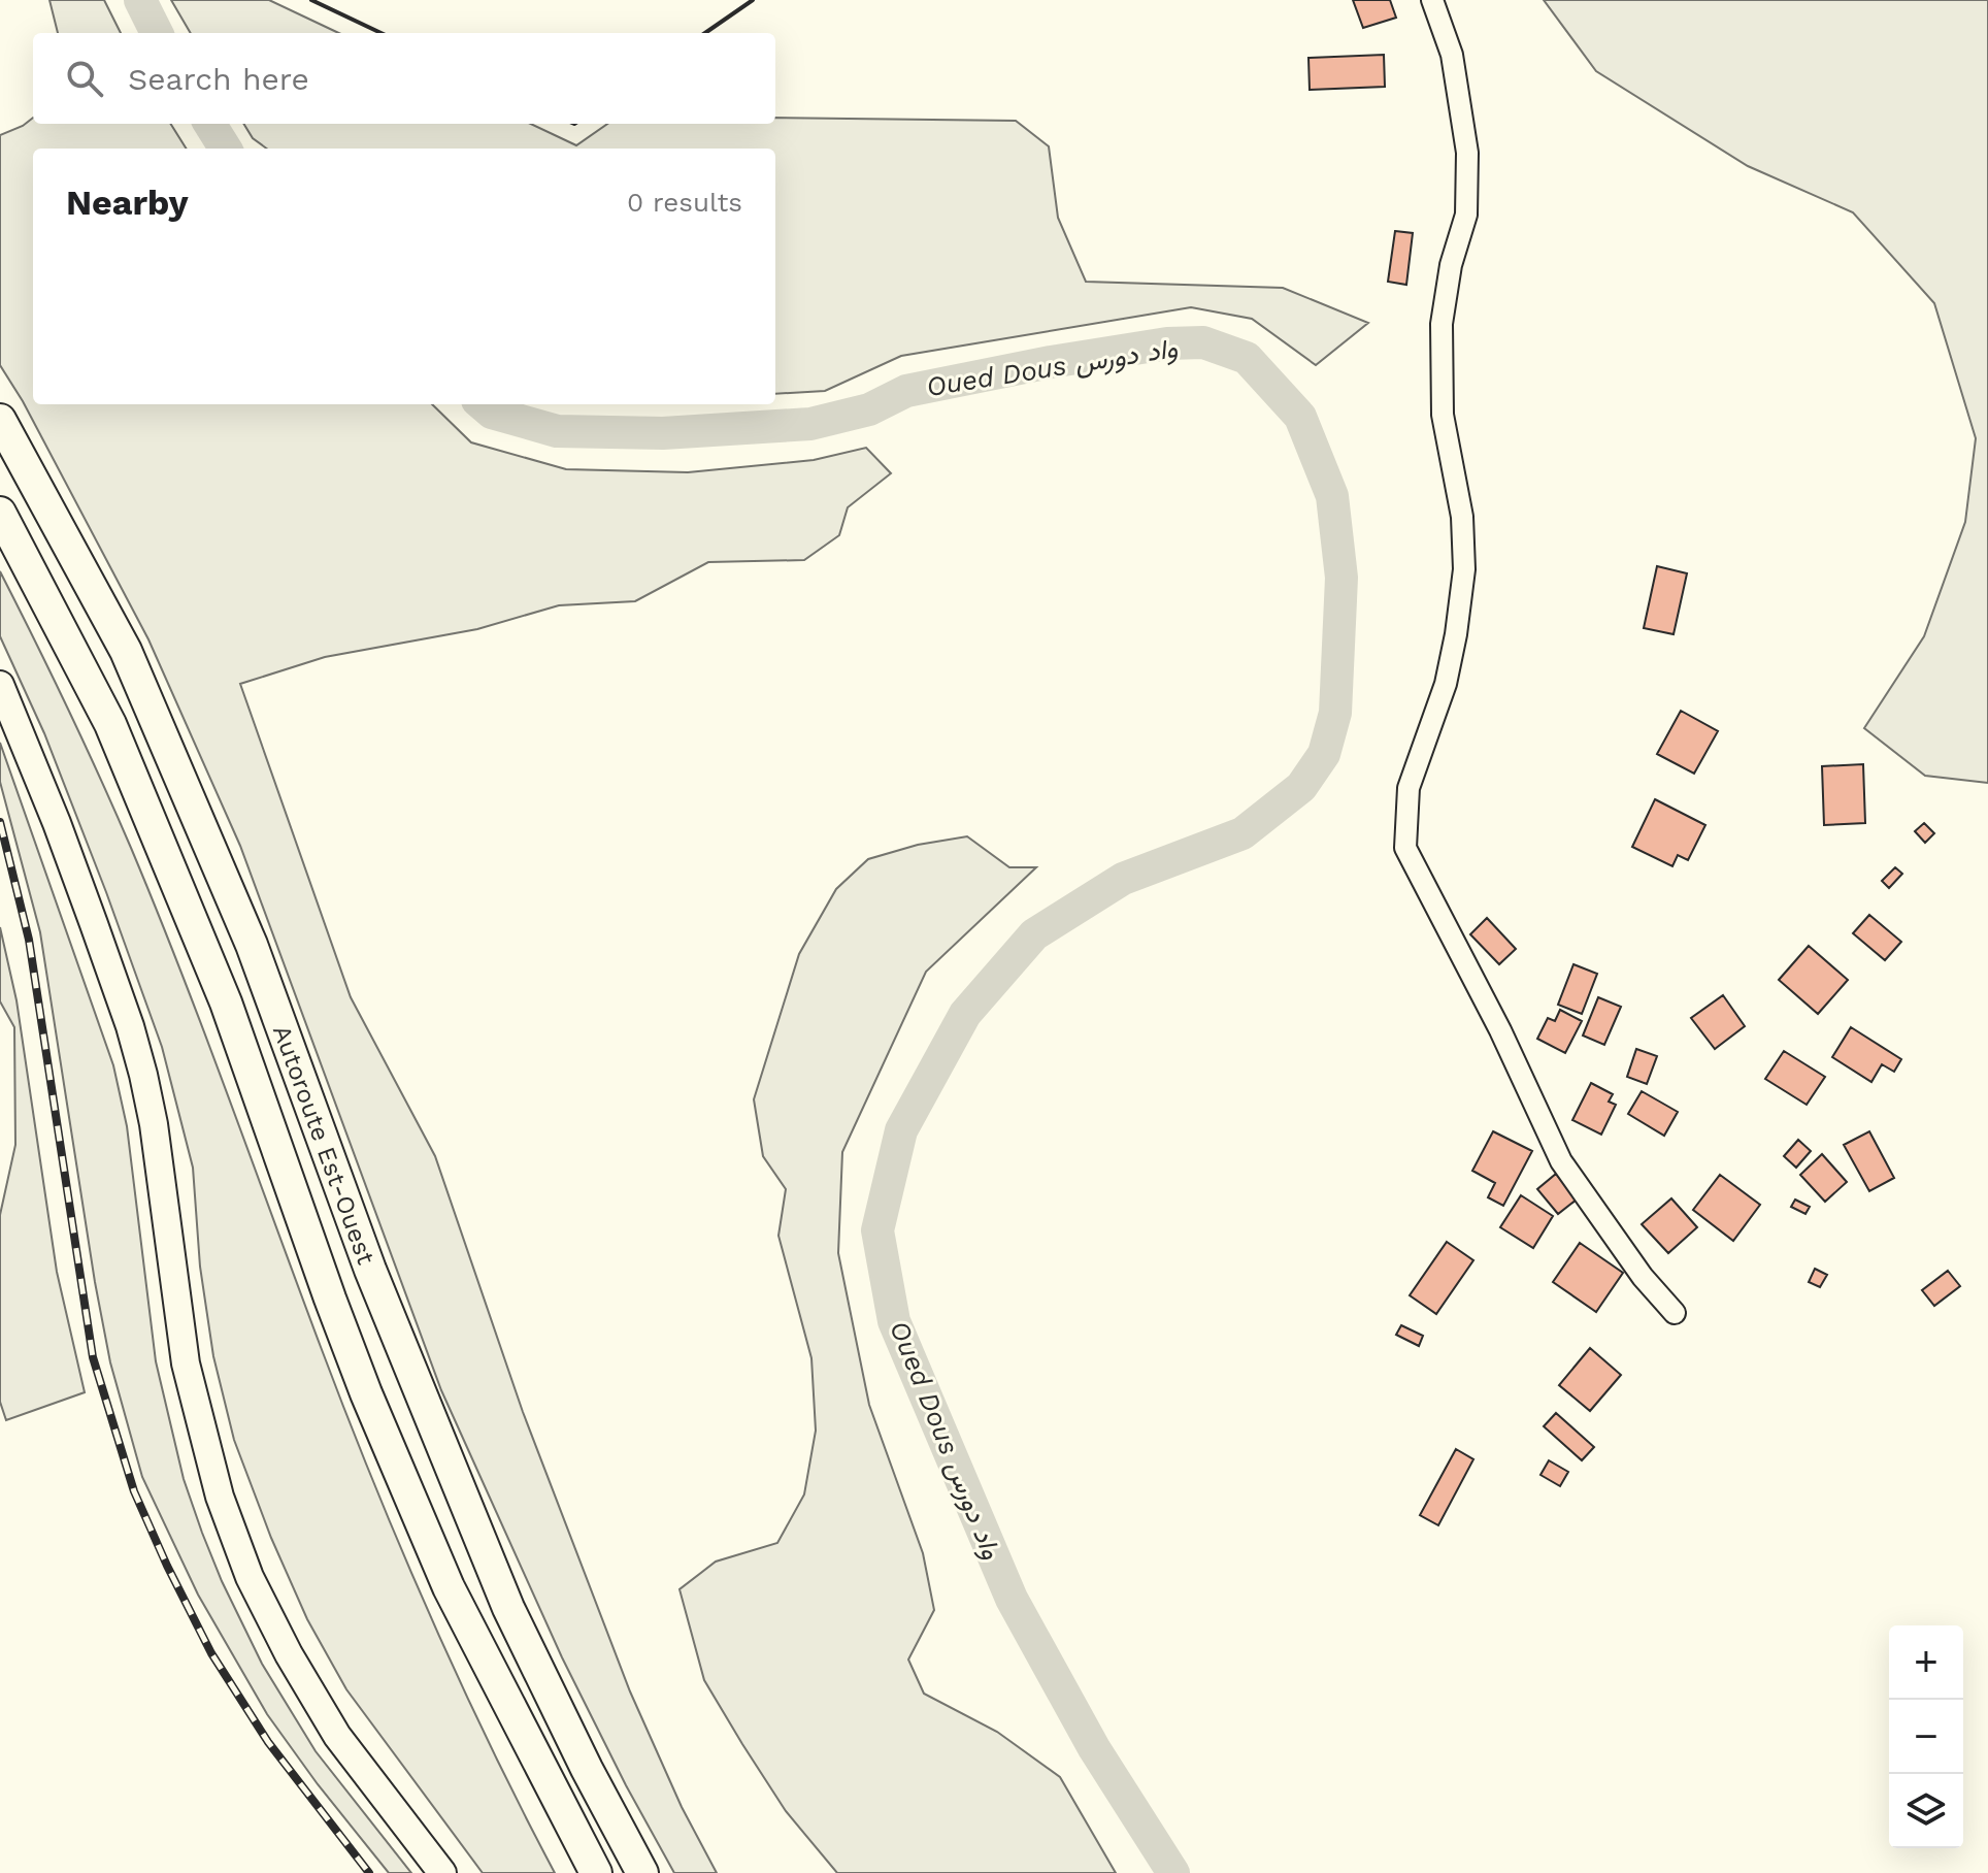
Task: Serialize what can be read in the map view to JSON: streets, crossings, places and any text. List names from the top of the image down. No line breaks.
{"streets":{"highway":["Autoroute Est-Ouest"]},"water":["Oued Dous واد دورس"],"page":{"search":"Search here","heading":["Nearby","0 results"],"map_buttons":["+","−"]}}
